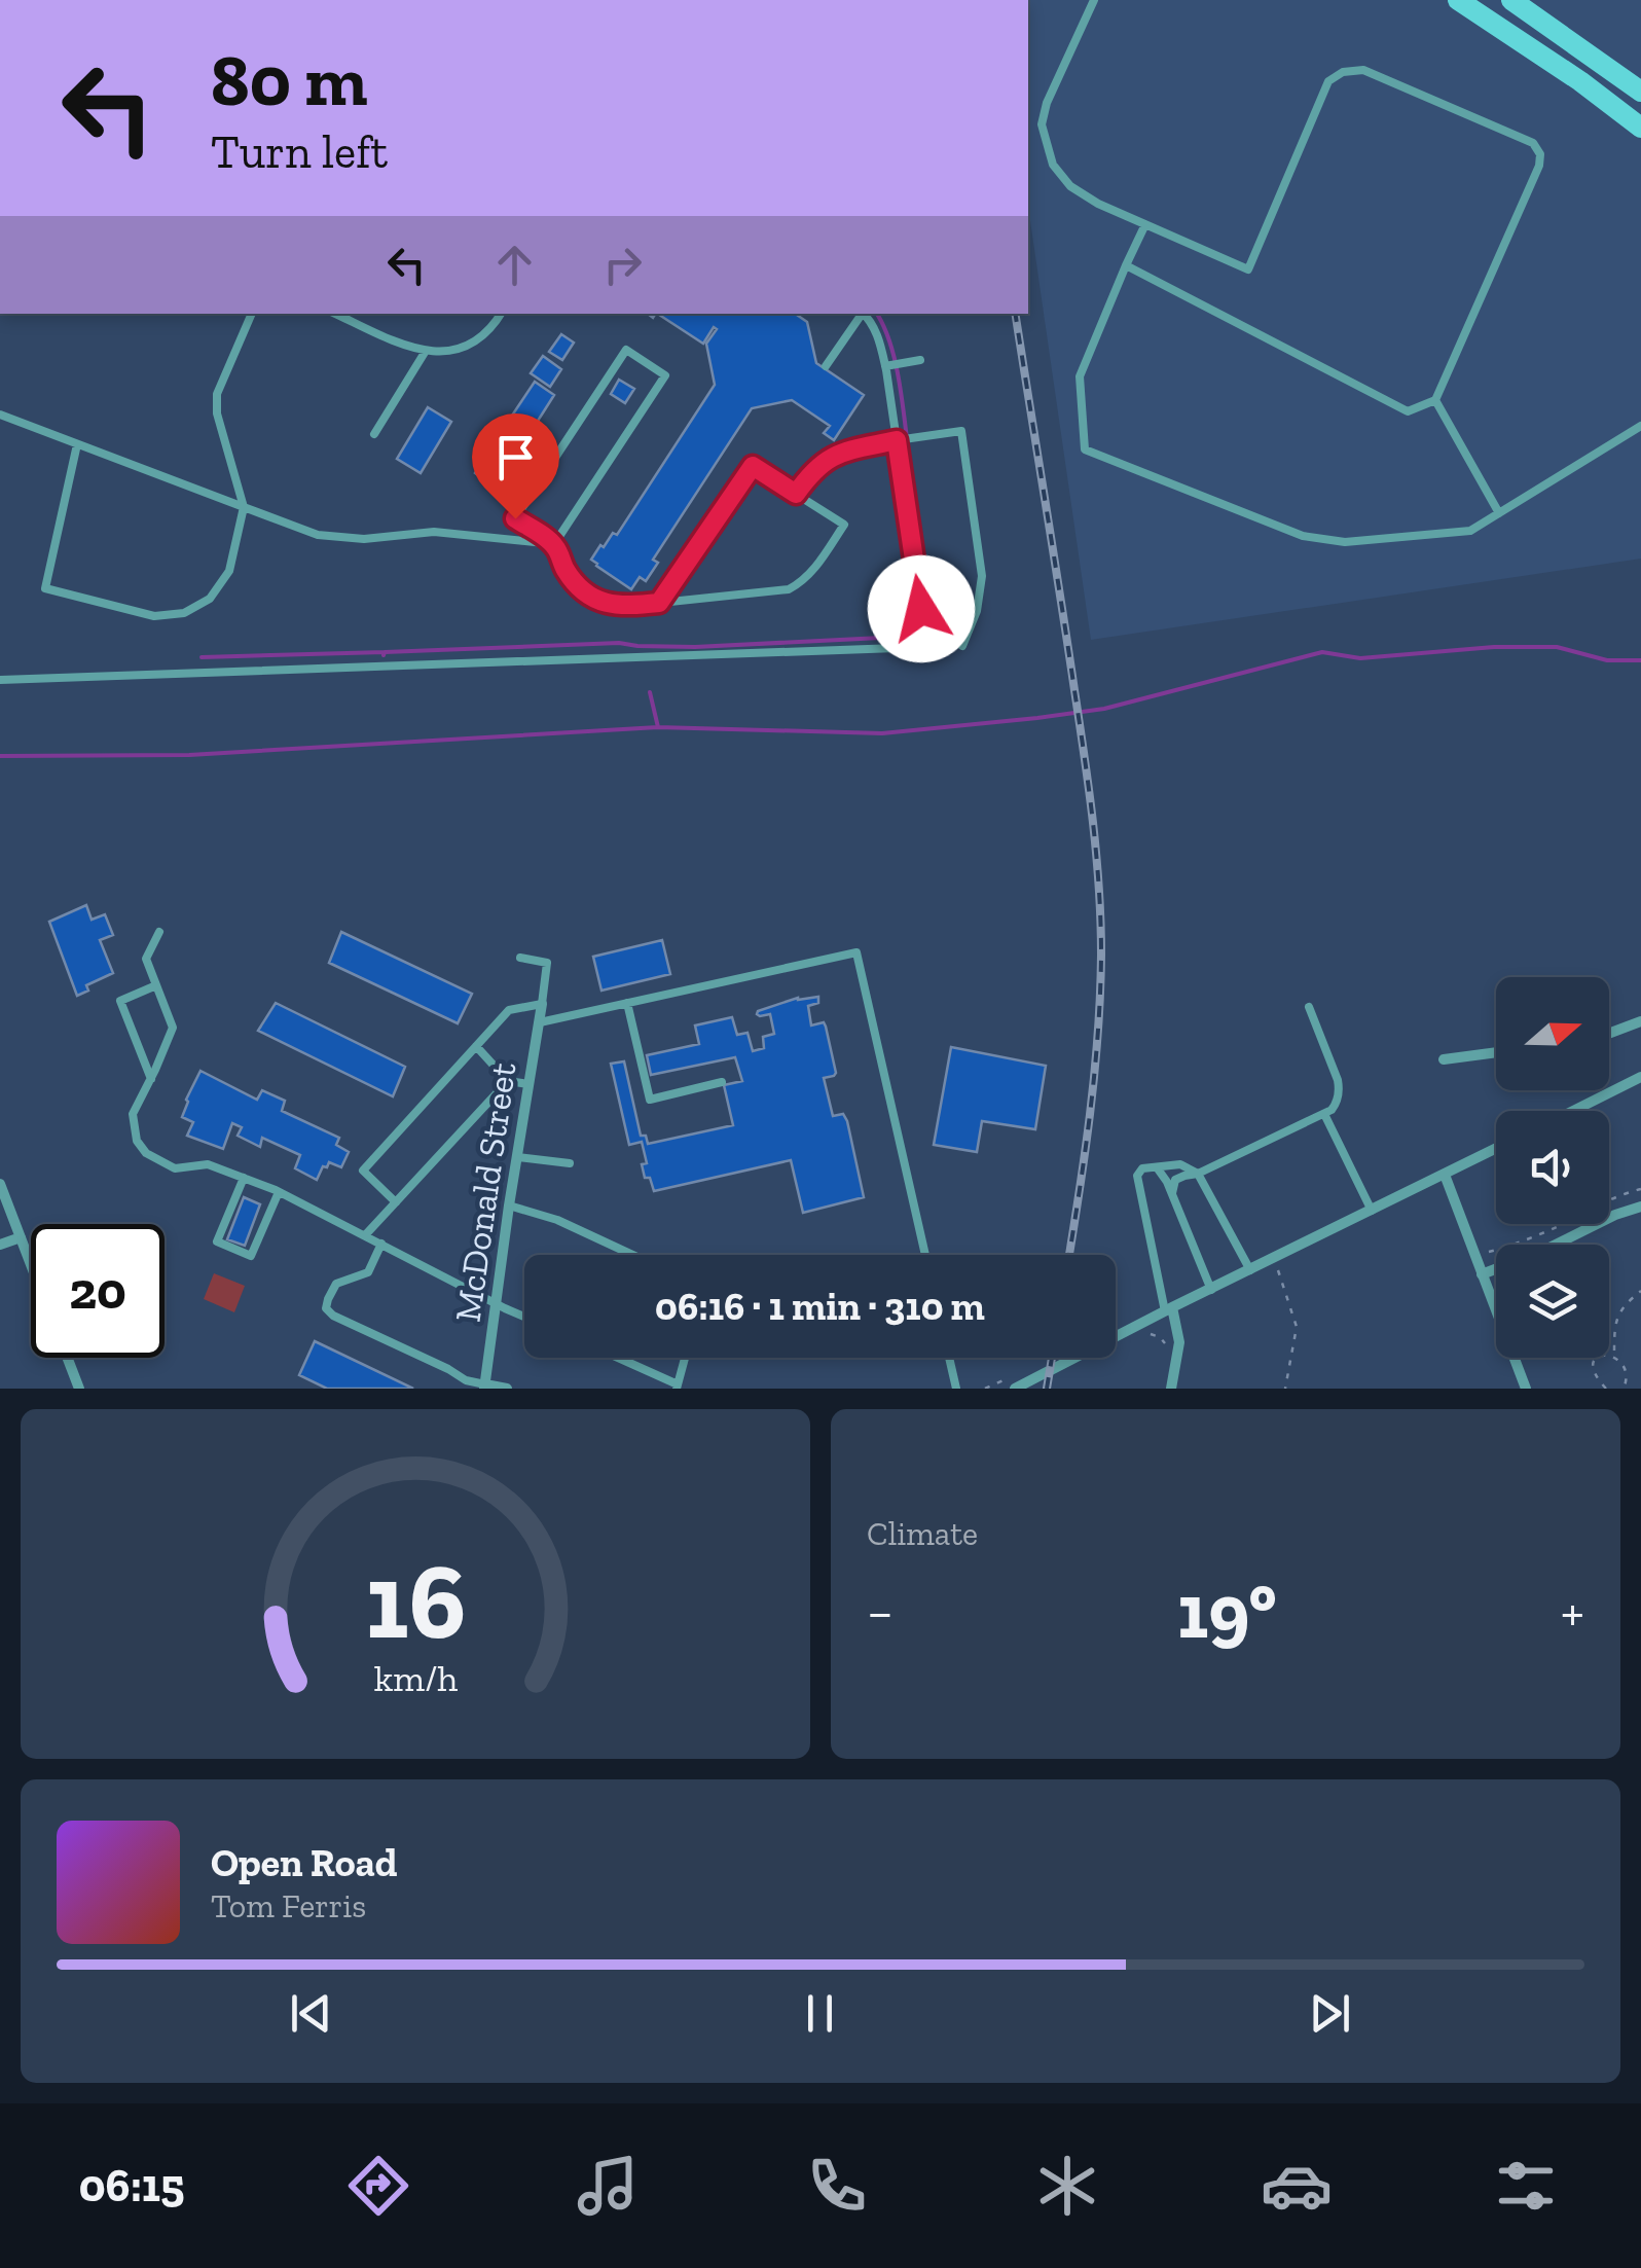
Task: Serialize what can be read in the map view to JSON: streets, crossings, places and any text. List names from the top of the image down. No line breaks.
{"streets":{"street":["McDonald Street"]},"north":"right","page":{"turn":["80 m","Turn left"],"limit":"20","trip":"06:16 · 1 min · 310 m","tile":"Climate","heat":["−","19°","+"],"song":["Open Road","Tom Ferris"],"tabs":"06:15","gauge":["16","km/h"]}}
